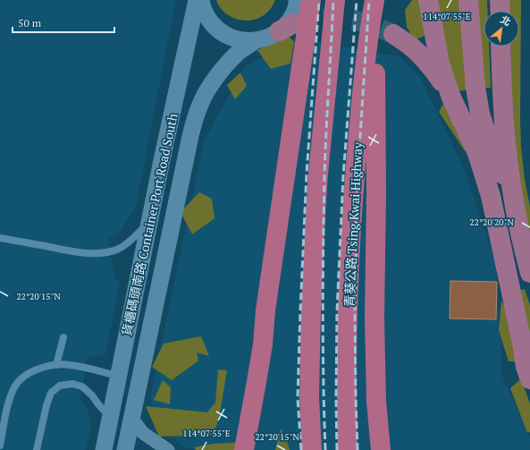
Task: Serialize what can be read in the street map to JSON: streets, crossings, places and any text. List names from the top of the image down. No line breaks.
{"streets":{"highway":["青葵公路 Tsing Kwai Highway"],"street":["貨櫃碼頭南路 Container Port Road South"]},"scale_bar":"50 m","north":"top right","coordinates":["114°07'55\"E","22°20'20\"N","22°20'15\"N"]}
